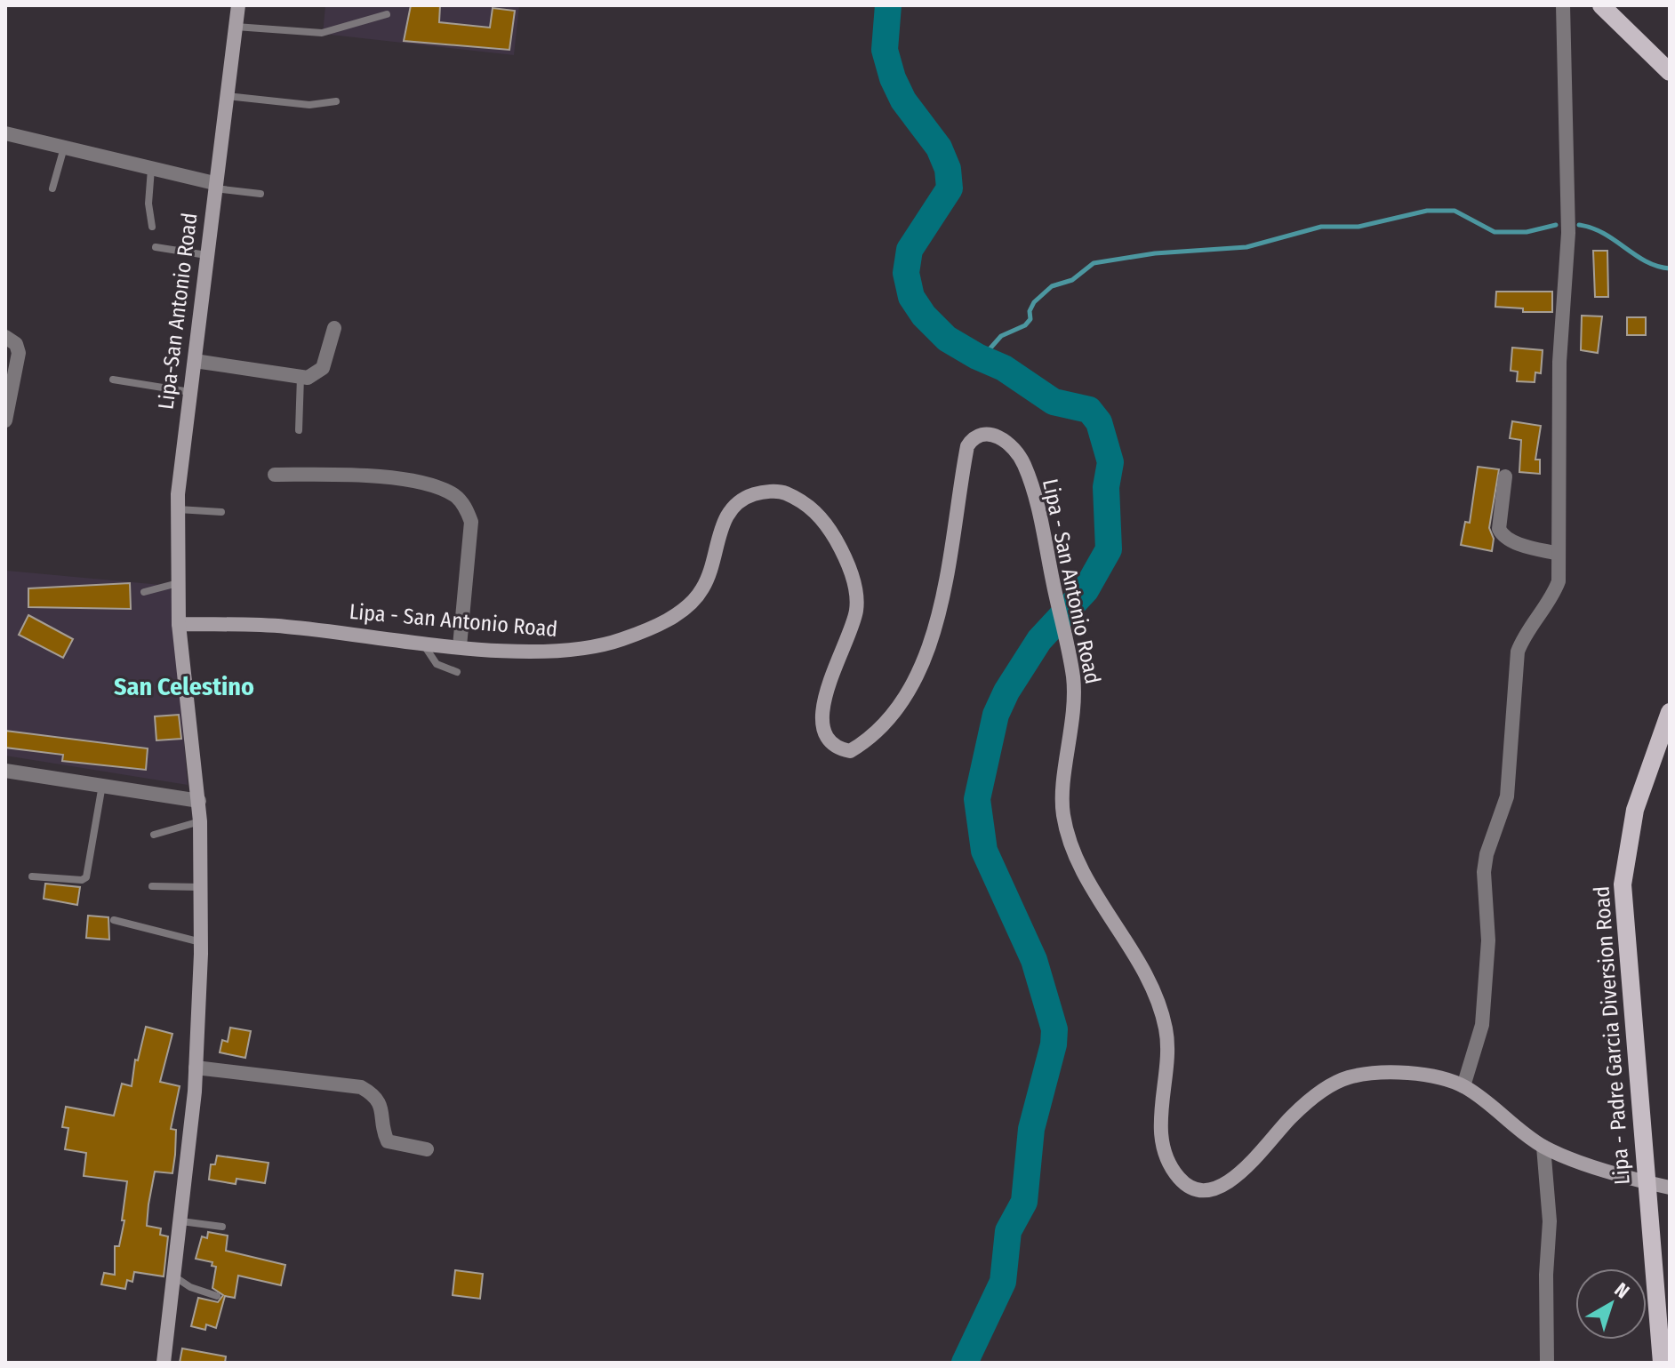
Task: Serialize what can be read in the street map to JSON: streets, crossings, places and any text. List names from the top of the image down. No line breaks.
{"streets":{"main road":["Lipa - Padre Garcia Diversion Road"],"street":["Lipa-San Antonio Road","Lipa - San Antonio Road"]},"crossings":[["Lipa-San Antonio Road","Lipa - San Antonio Road"],["Lipa - San Antonio Road","Lipa - Padre Garcia Diversion Road"]],"districts":["San Celestino"],"north":"top right"}
